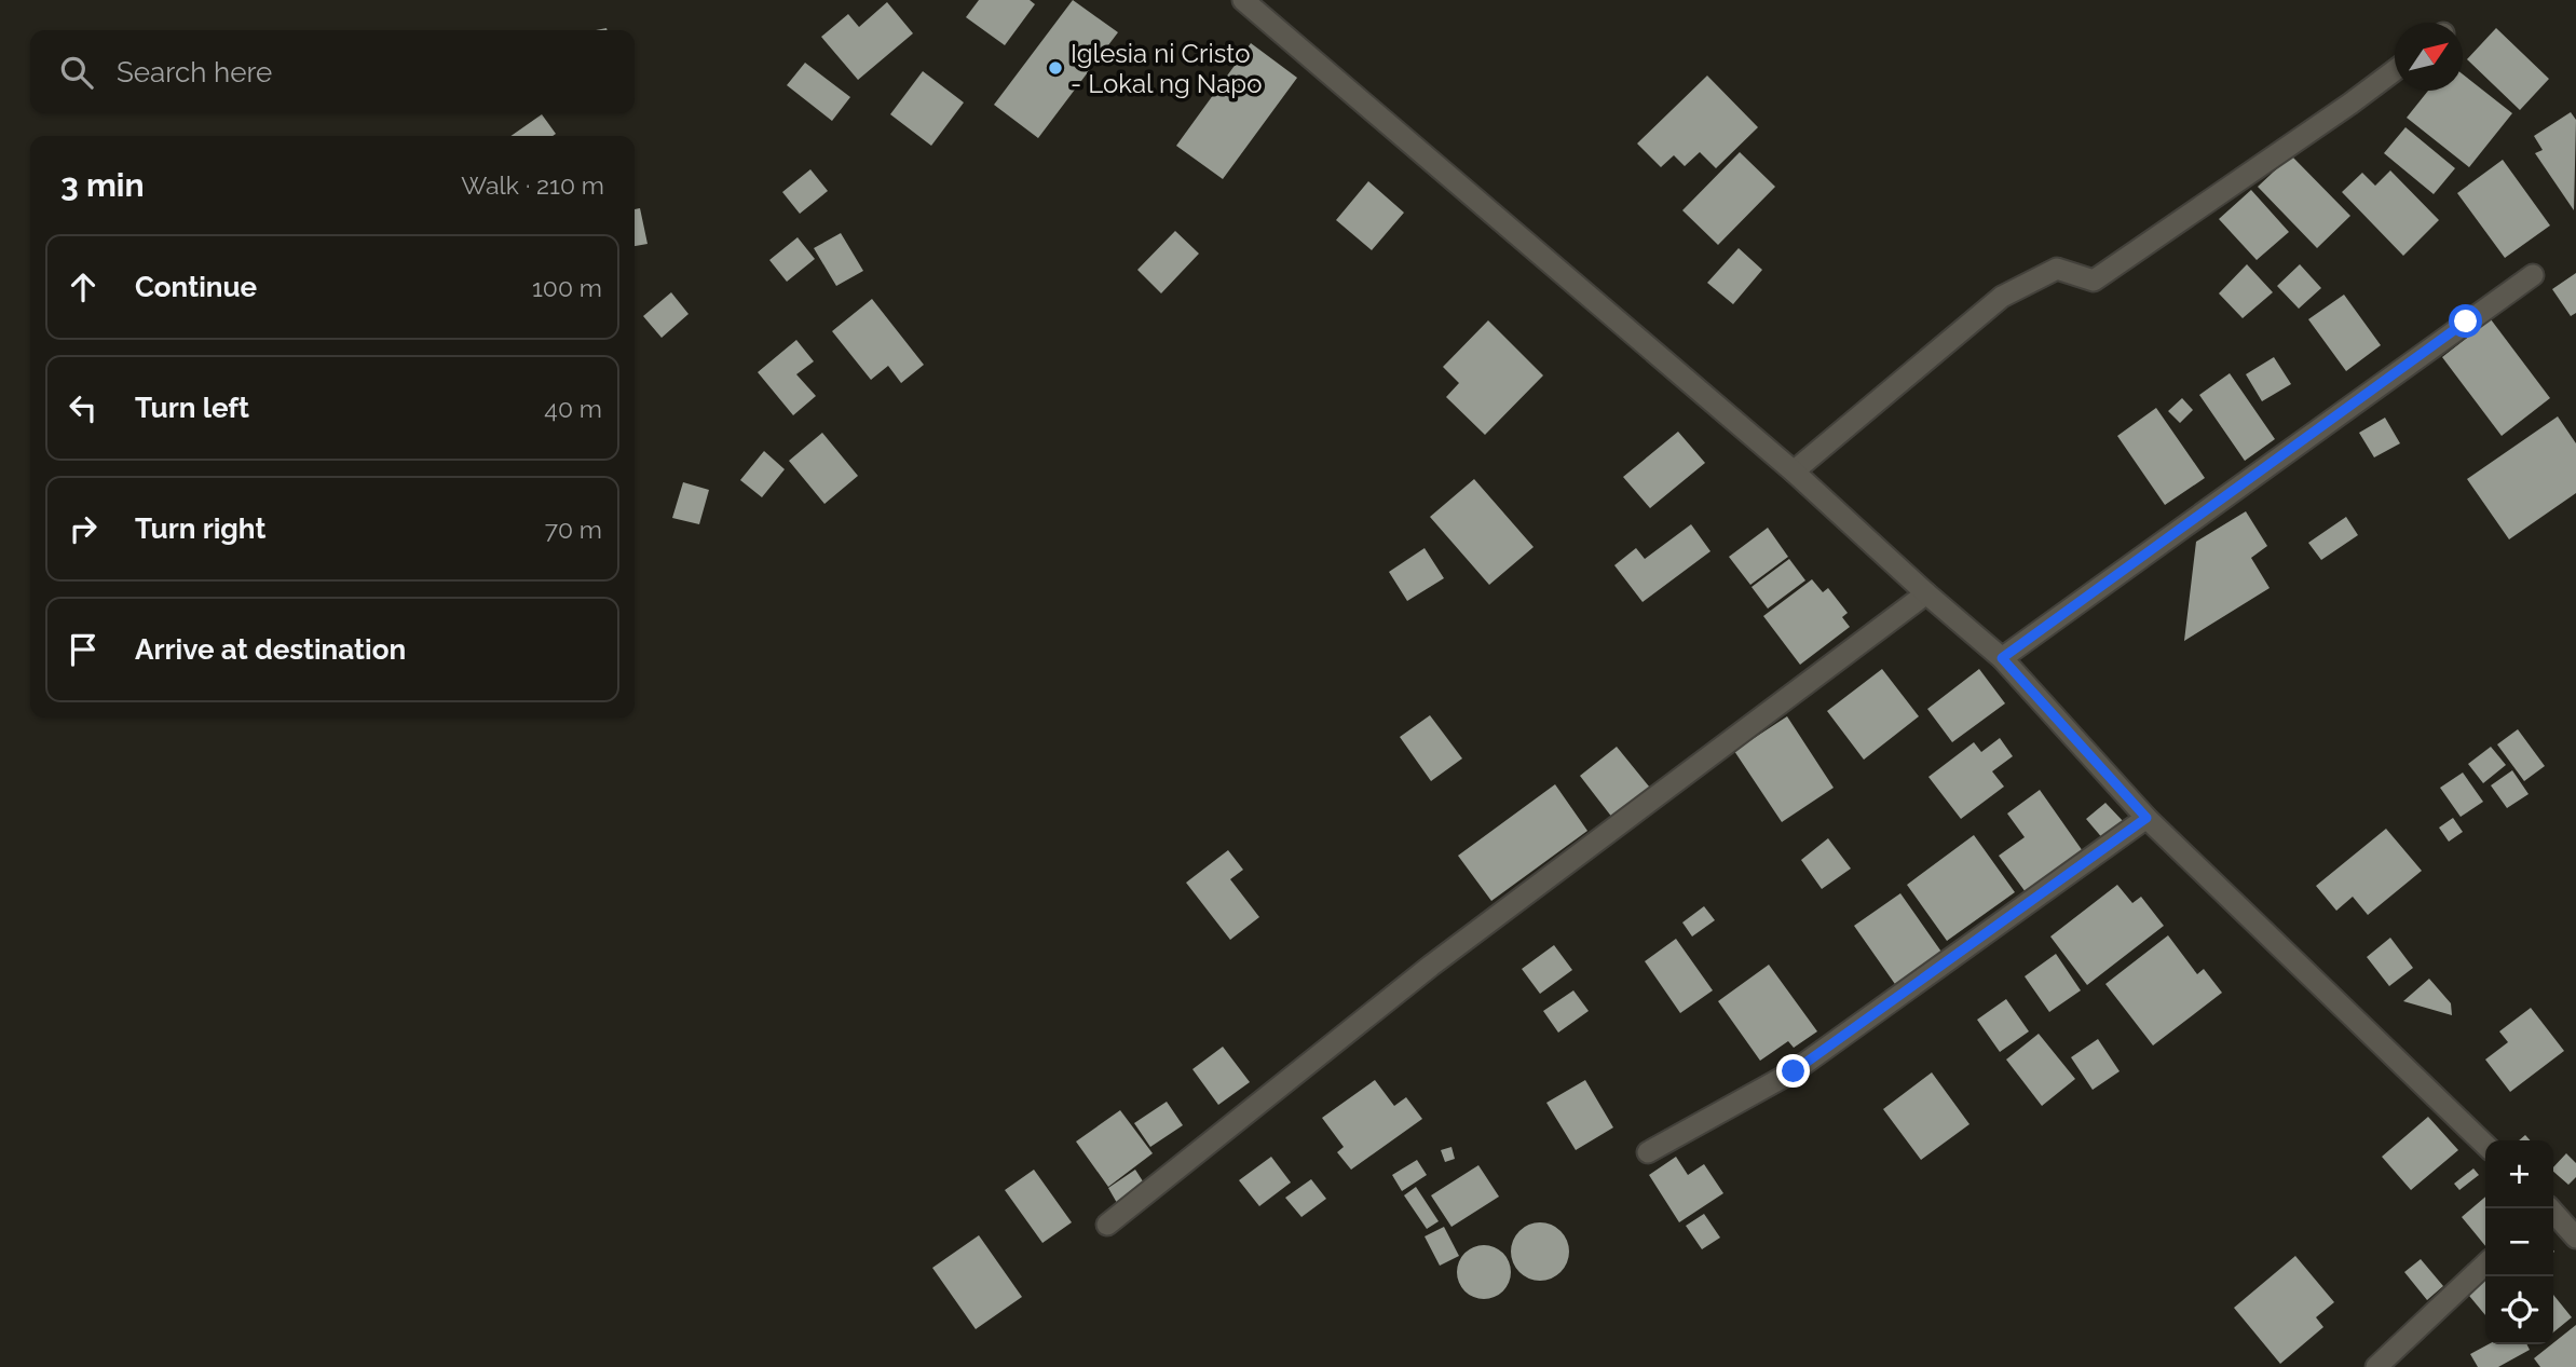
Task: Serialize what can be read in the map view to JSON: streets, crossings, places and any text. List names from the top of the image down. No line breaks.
{"places":["Iglesia ni Cristo - Lokal ng Napo"],"north":"top right","page":{"search":"Search here","heading":["3 min","Walk · 210 m"],"list":[["Continue","100 m"],["Turn left","40 m"],["Turn right","70 m"],"Arrive at destination"],"map_buttons":["+","−"]}}
